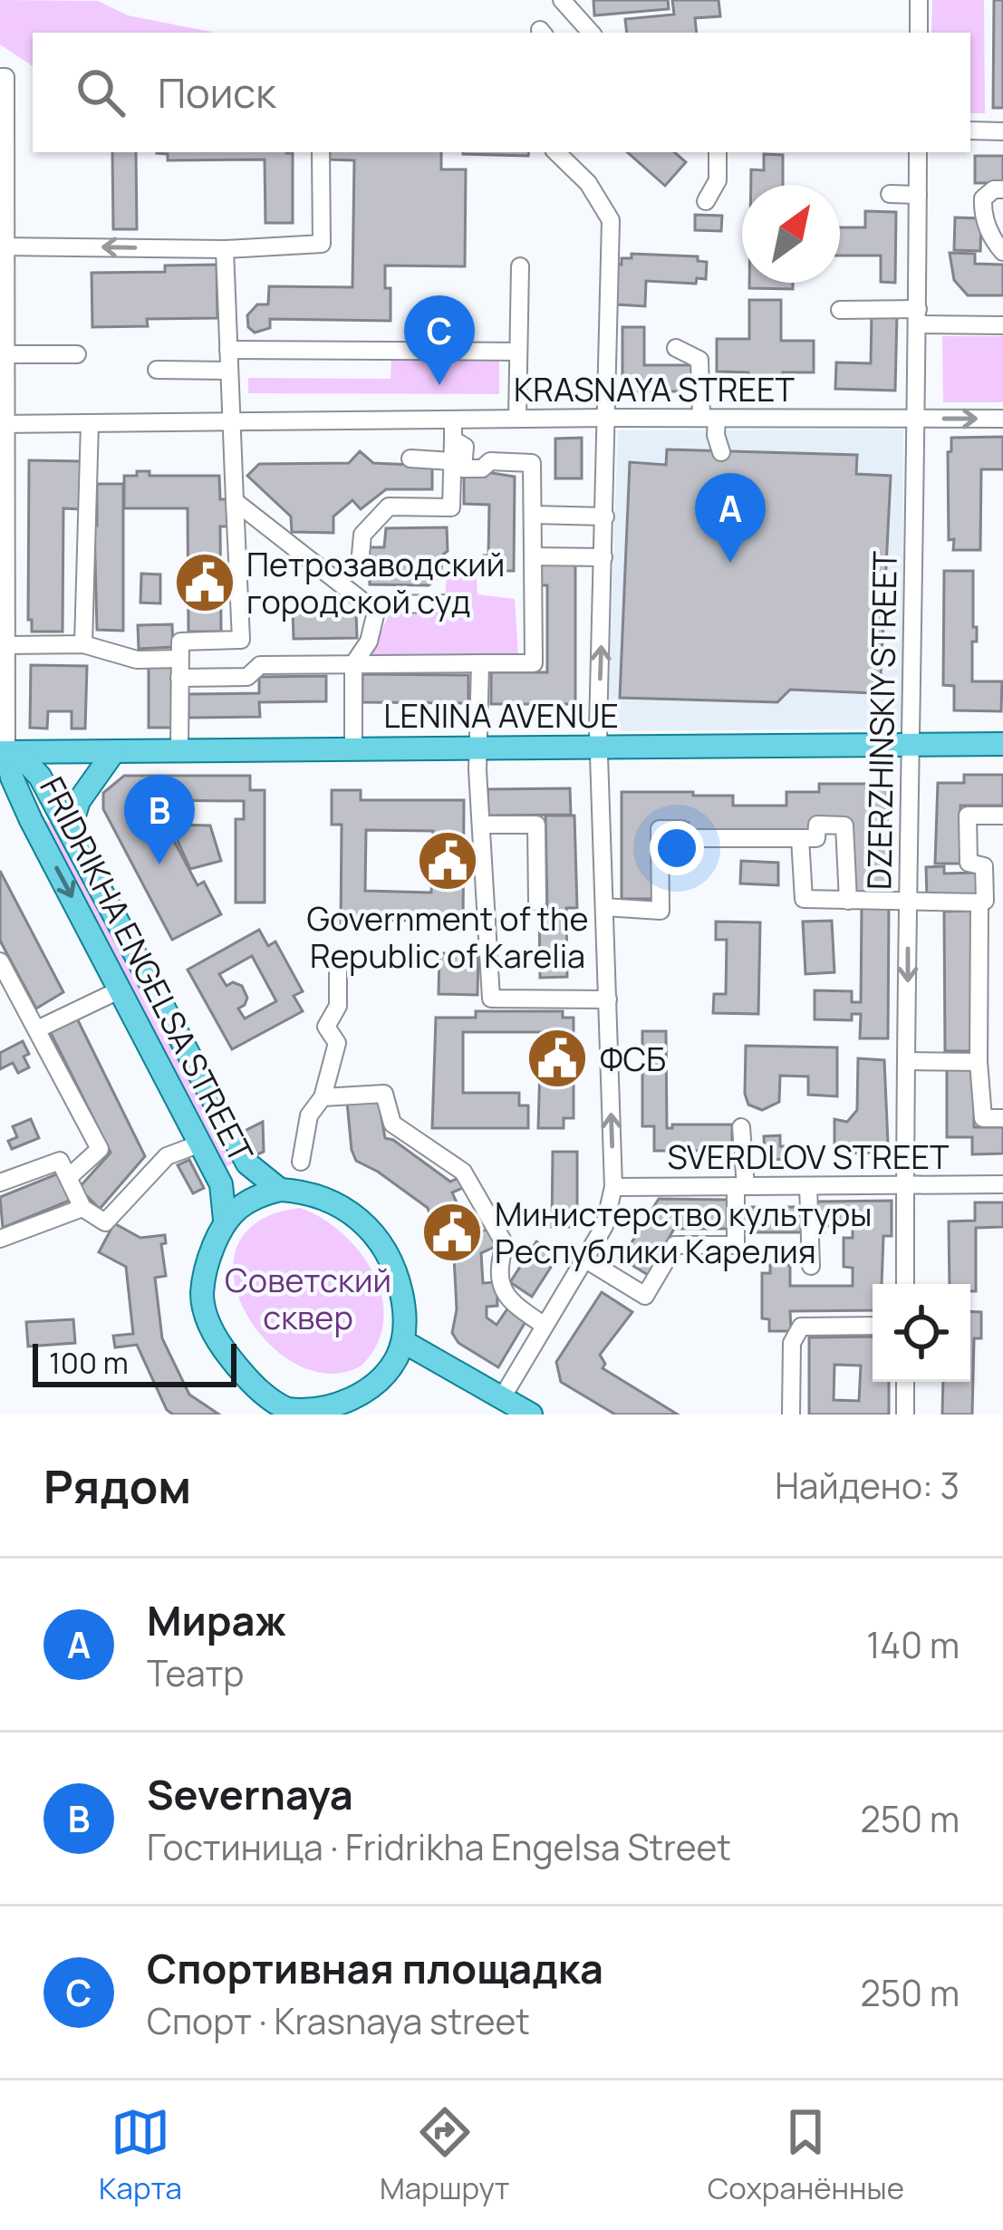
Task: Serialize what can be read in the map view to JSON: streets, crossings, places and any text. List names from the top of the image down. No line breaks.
{"streets":{"main road":["LENINA AVENUE","FRIDRIKHA ENGELSA STREET"],"street":["KRASNAYA STREET","DZERZHINSKIY STREET","SVERDLOV STREET"]},"crossings":[["KRASNAYA STREET","DZERZHINSKIY STREET"],["LENINA AVENUE","DZERZHINSKIY STREET"],["LENINA AVENUE","FRIDRIKHA ENGELSA STREET"],["DZERZHINSKIY STREET","SVERDLOV STREET"]],"parks":["Советский сквер"],"places":{"public building":["Петрозаводский городской суд","Government of the Republic of Karelia","ФСБ","Министерство культуры Республики Карелия"]},"scale_bar":"100 m","north":"top right","page":{"search":"Поиск","pins":["C","A","B"],"scale":"100 m","heading":["Рядом","Найдено: 3"],"list":[{"mark":"A","name":"Мираж","note":"Театр","value":"140 m"},{"mark":"B","name":"Severnaya","note":"Гостиница · Fridrikha Engelsa Street","value":"250 m"},{"mark":"C","name":"Спортивная площадка","note":"Спорт · Krasnaya street","value":"250 m"}],"nav":["Карта","Маршрут","Сохранённые"]}}
